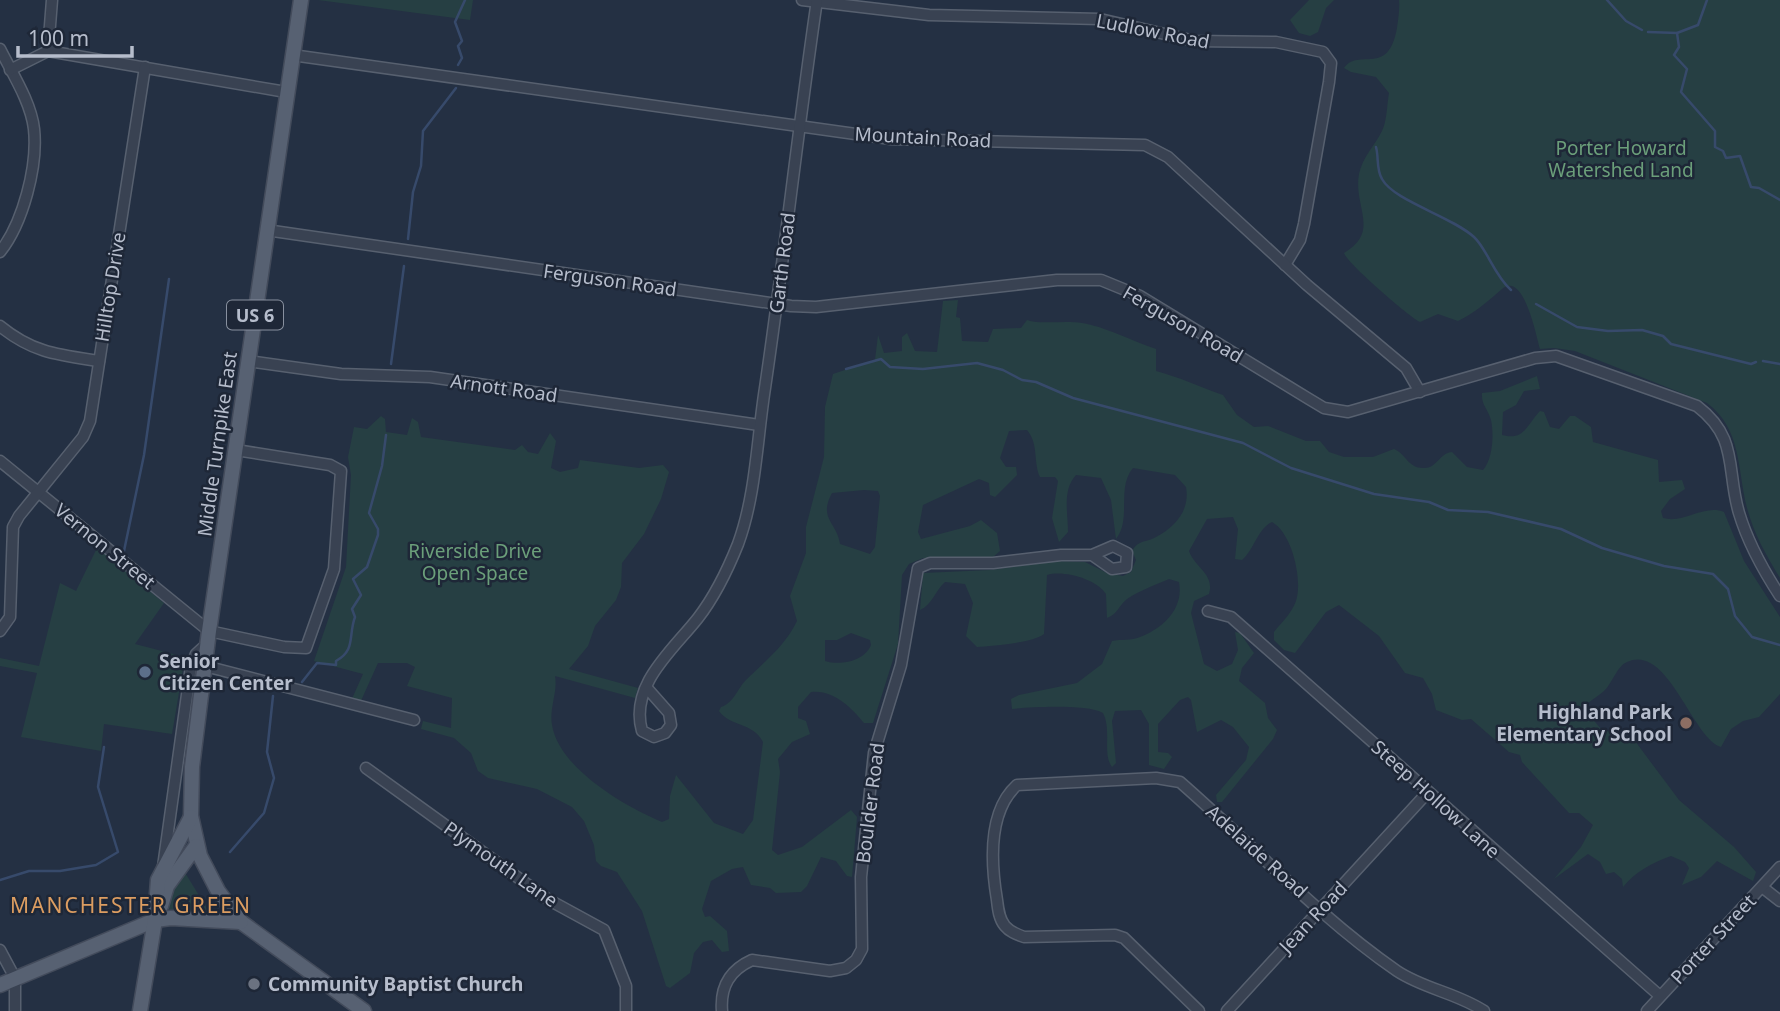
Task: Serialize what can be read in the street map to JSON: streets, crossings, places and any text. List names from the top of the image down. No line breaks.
{"streets":{"main road":["US 6","Middle Turnpike East"],"street":["Ludlow Road","Mountain Road","Garth Road","Ferguson Road","Hilltop Drive","Arnott Road","Vernon Street","Steep Hollow Lane","Boulder Road","Adelaide Road","Plymouth Lane","Jean Road","Porter Street"]},"crossings":[["Ludlow Road","Mountain Road"],["Ludlow Road","Garth Road"],["Mountain Road","Garth Road"],["Mountain Road","Ferguson Road"],["Mountain Road","Middle Turnpike East"],["Garth Road","Ferguson Road"],["Garth Road","Arnott Road"],["Ferguson Road","Middle Turnpike East"],["Hilltop Drive","Vernon Street"],["US 6","Middle Turnpike East"],["Arnott Road","Middle Turnpike East"],["Middle Turnpike East","Vernon Street"],["Steep Hollow Lane","Jean Road"],["Steep Hollow Lane","Porter Street"],["Adelaide Road","Jean Road"]],"districts":["MANCHESTER GREEN"],"parks":["Porter Howard Watershed Land","Riverside Drive Open Space"],"places":["Senior Citizen Center","Highland Park Elementary School","Community Baptist Church"],"scale_bar":"100 m"}
